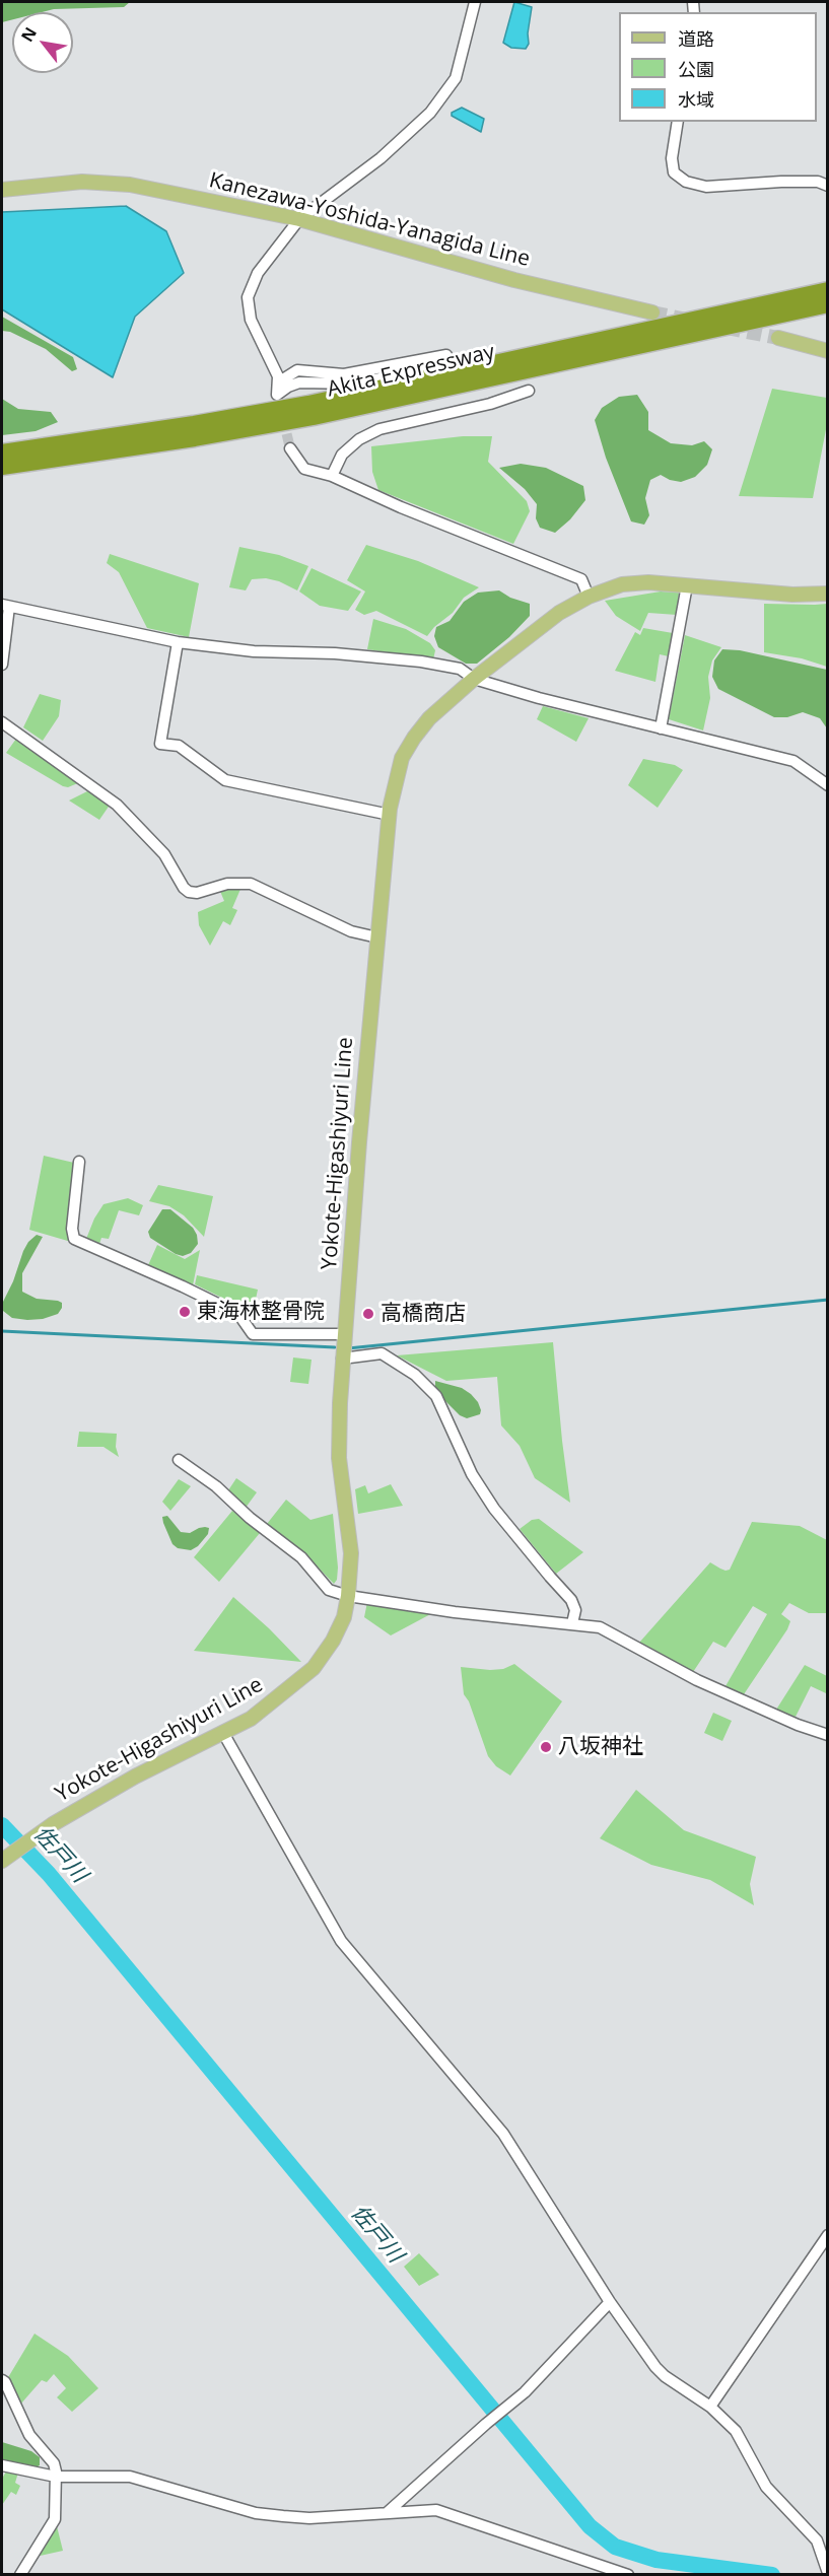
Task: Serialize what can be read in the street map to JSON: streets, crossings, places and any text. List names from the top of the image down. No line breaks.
{"streets":{"highway":["Akita Expressway"],"main road":["Kanezawa-Yoshida-Yanagida Line","Yokote-Higashiyuri Line"]},"water":["佐戸川"],"places":["東海林整骨院","高橋商店","八坂神社"],"legend":["道路","公園","水域"],"north":"top left"}
